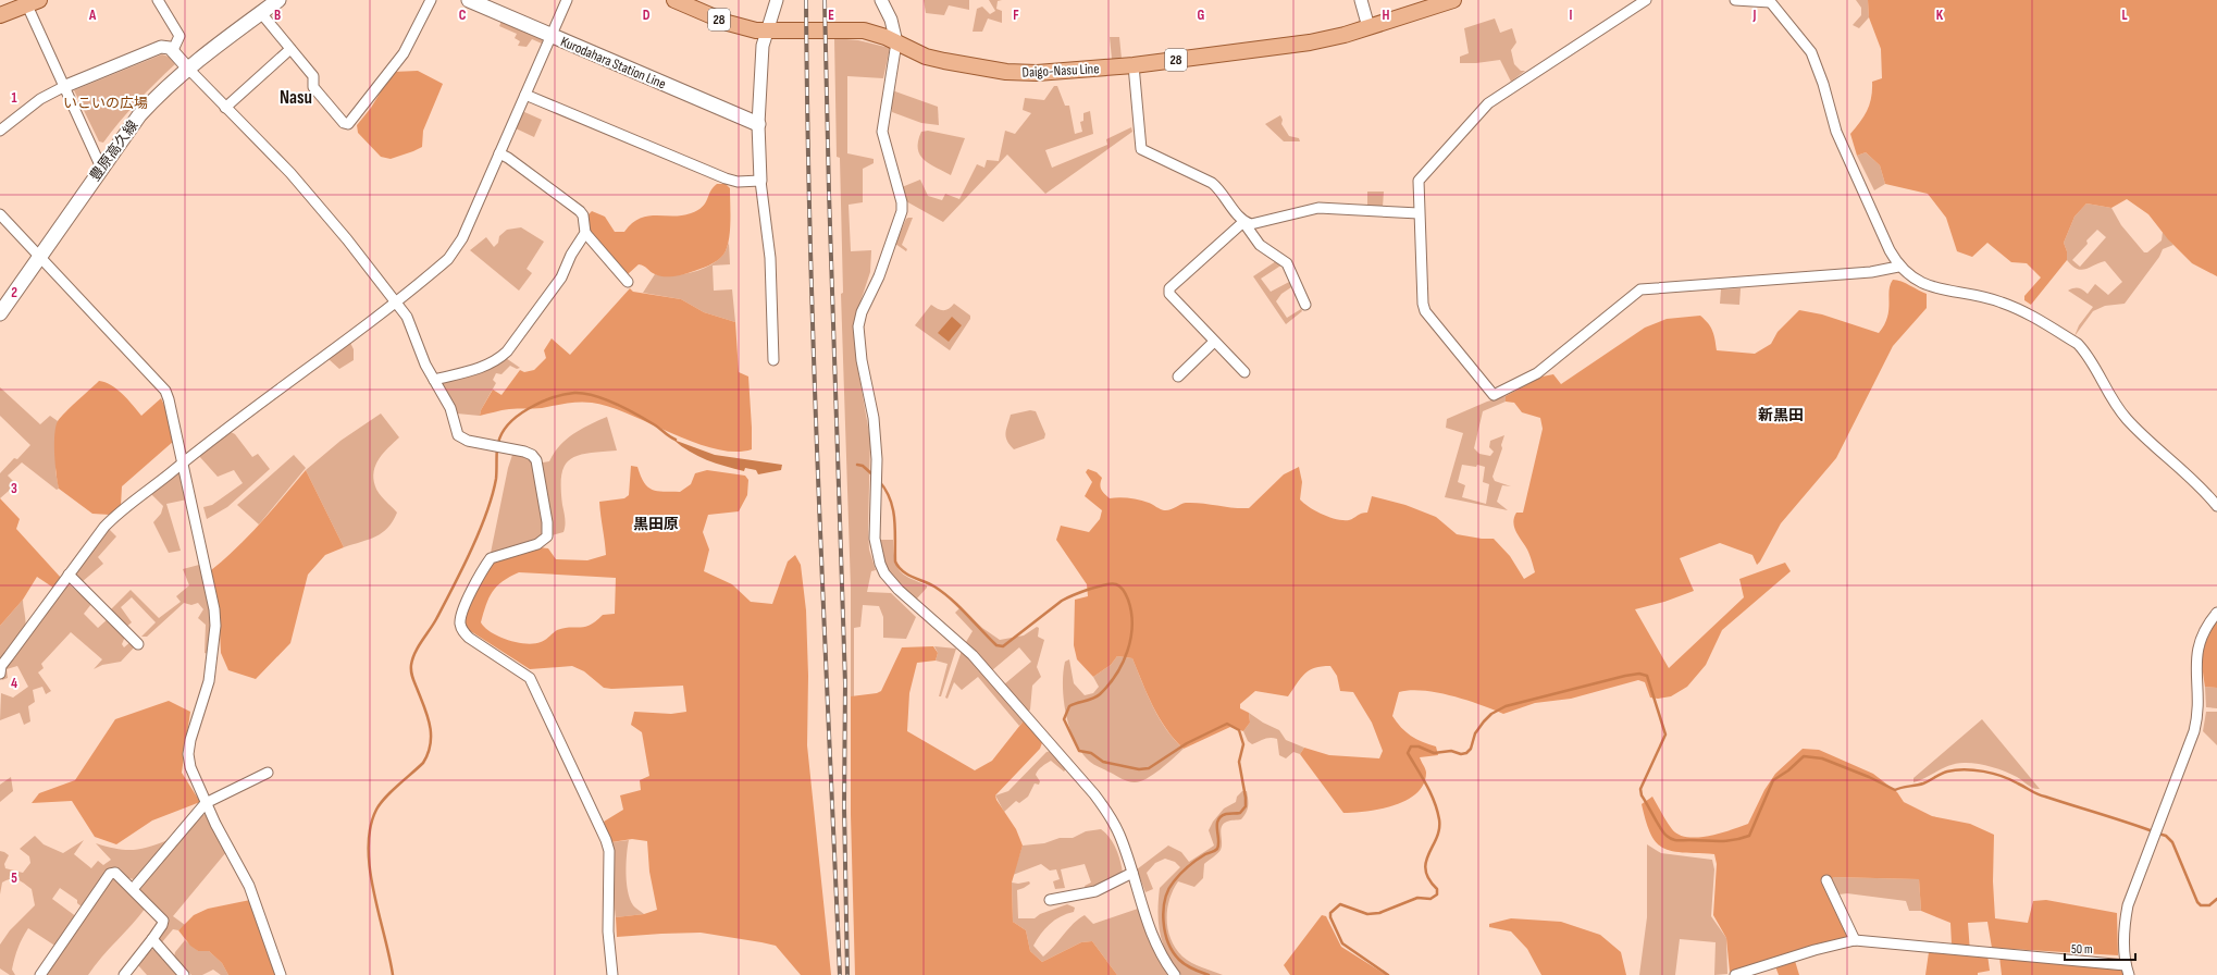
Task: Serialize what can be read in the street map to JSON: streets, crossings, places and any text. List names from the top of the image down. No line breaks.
{"streets":{"main road":["28","Kurodahara Station Line","Daigo-Nasu Line","豊原高久線"]},"districts":["Nasu","新黒田","黒田原"],"parks":["いこいの広場"],"scale_bar":"50 m","grid":{"columns":["A","B","C","D","E","F","G","H","I","J","K","L"],"rows":["1","2","3","4","5"]}}
